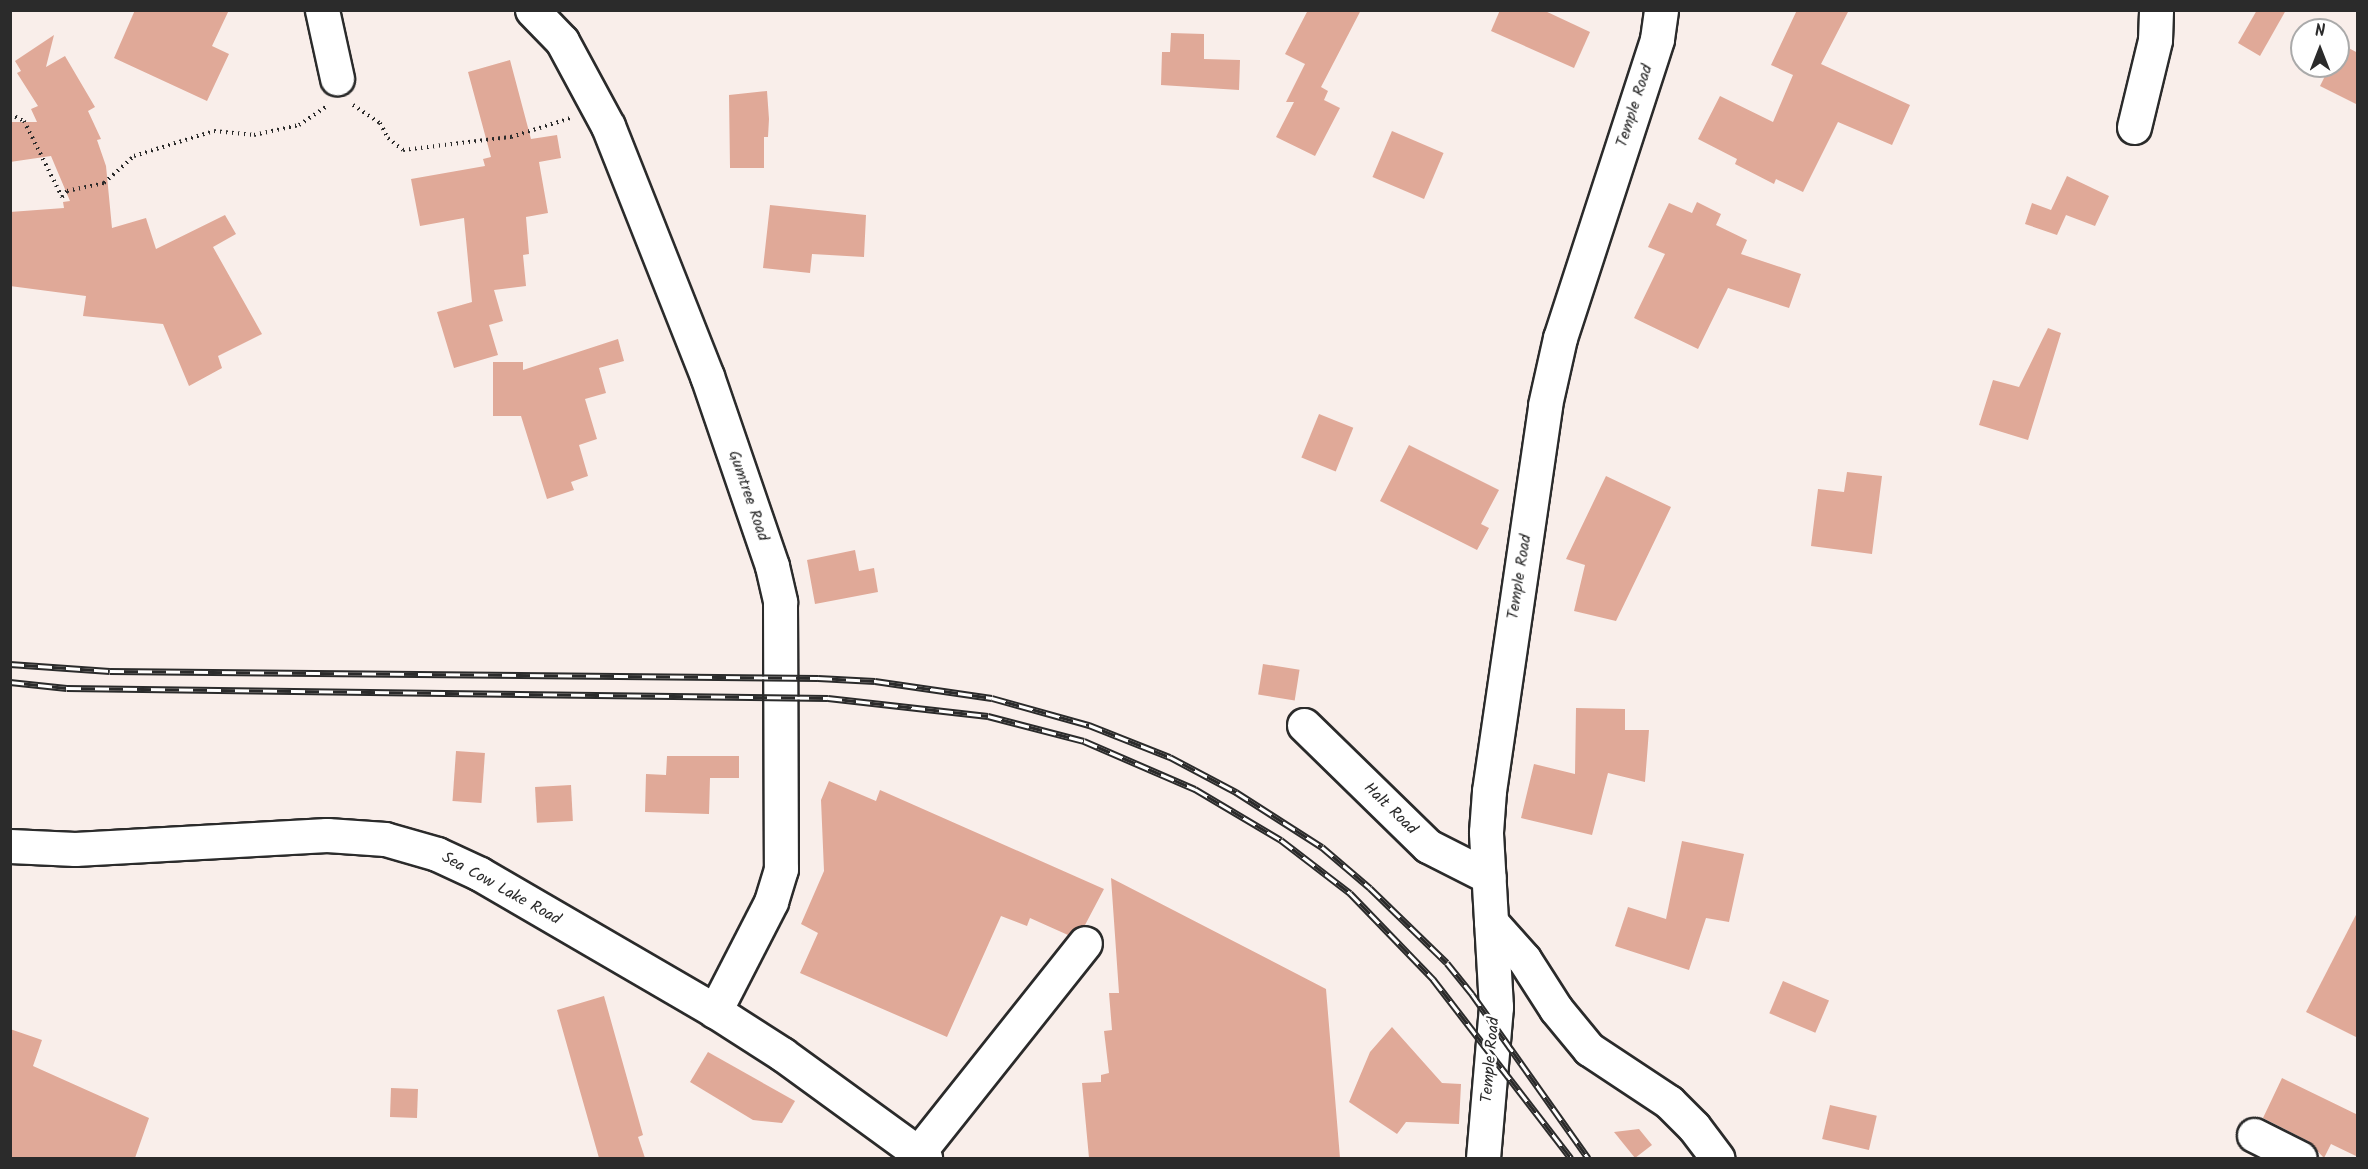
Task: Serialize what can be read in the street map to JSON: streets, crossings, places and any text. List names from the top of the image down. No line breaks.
{"streets":{"street":["Temple Road","Gumtree Road","Halt Road","Sea Cow Lake Road"]},"crossings":[["Temple Road","Halt Road"],["Gumtree Road","Sea Cow Lake Road"]],"north":"top"}
